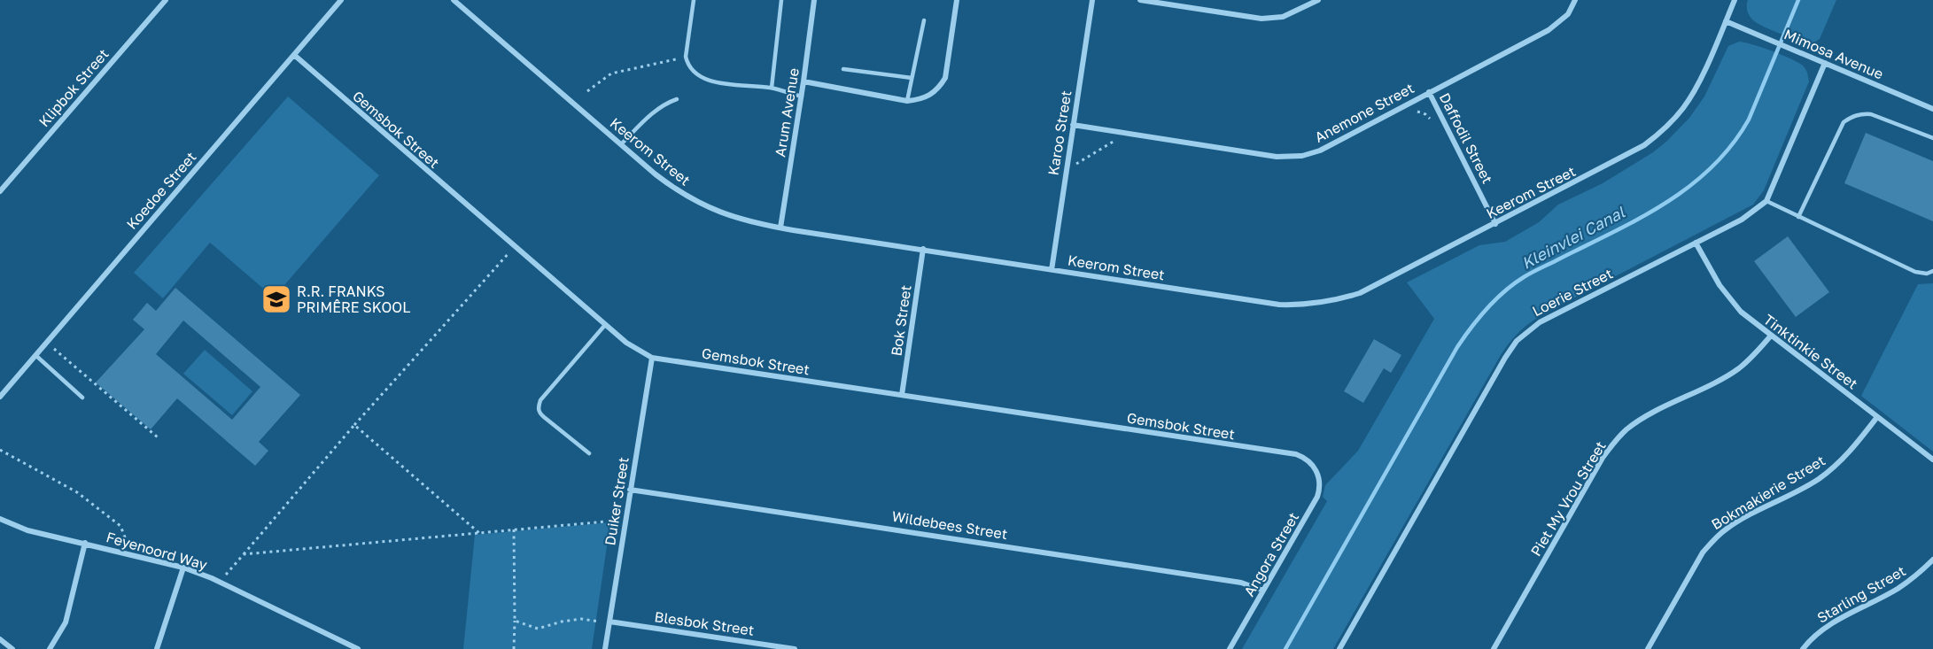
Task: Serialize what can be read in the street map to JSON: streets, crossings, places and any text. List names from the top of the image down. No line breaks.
{"streets":{"street":["Mimosa Avenue","Klipbok Street","Arum Avenue","Anemone Street","Gemsbok Street","Karoo Street","Daffodil Street","Keerom Street","Koedoe Street","Loerie Street","Bok Street","Tinktinkie Street","Bokmakierie Street","Piet My Vrou Street","Duiker Street","Wildebees Street","Feyenoord Way","Angora Street","Starling Street","Blesbok Street"]},"crossings":[["Mimosa Avenue","Keerom Street"],["Arum Avenue","Keerom Street"],["Anemone Street","Karoo Street"],["Anemone Street","Daffodil Street"],["Gemsbok Street","Koedoe Street"],["Gemsbok Street","Bok Street"],["Gemsbok Street","Duiker Street"],["Gemsbok Street","Angora Street"],["Karoo Street","Keerom Street"],["Daffodil Street","Keerom Street"],["Keerom Street","Bok Street"],["Loerie Street","Tinktinkie Street"],["Tinktinkie Street","Bokmakierie Street"],["Tinktinkie Street","Piet My Vrou Street"],["Duiker Street","Wildebees Street"],["Duiker Street","Blesbok Street"],["Wildebees Street","Angora Street"]],"water":["Kleinvlei Canal"],"places":{"school or university":["R.R. FRANKS PRIMÊRE SKOOL"]}}
